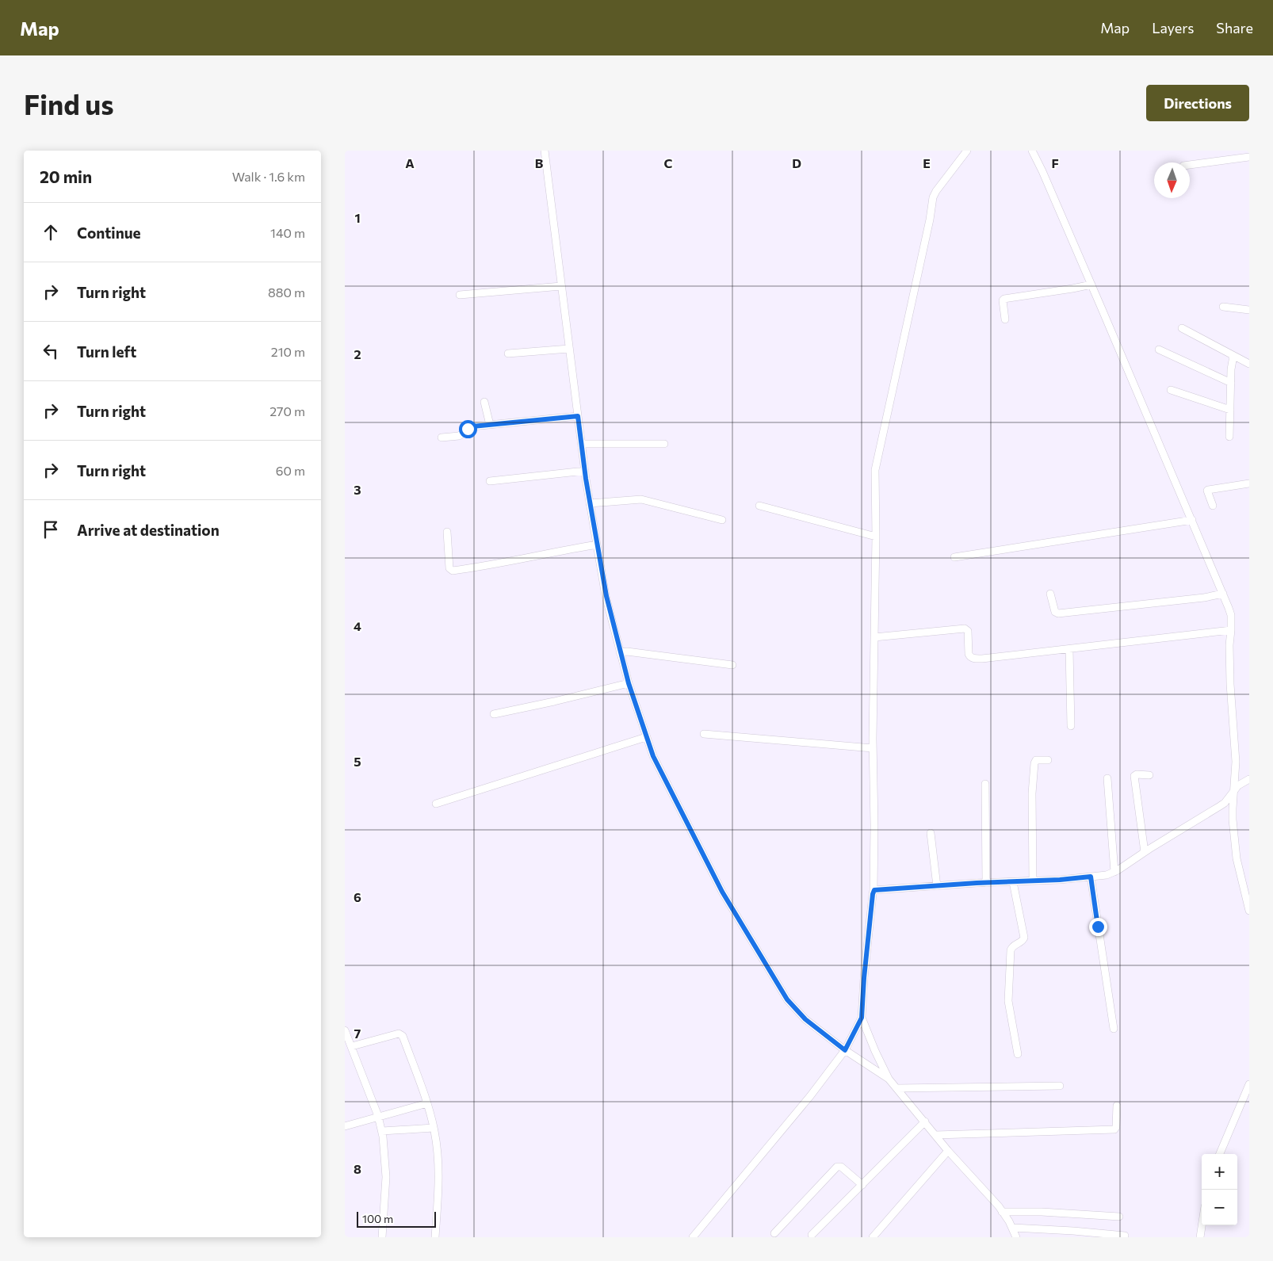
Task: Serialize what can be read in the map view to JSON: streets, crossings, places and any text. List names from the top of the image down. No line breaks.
{"scale_bar":"100 m","north":"bottom","page":{"header":"Map","nav":["Map","Layers","Share"],"buttons":"Directions","title":"Find us","heading":["20 min","Walk · 1.6 km"],"list":[["Continue","140 m"],["Turn right","880 m"],["Turn left","210 m"],["Turn right","270 m"],["Turn right","60 m"],"Arrive at destination"],"map_buttons":["+","−"],"scale":"100 m"},"grid":{"columns":["A","B","C","D","E","F"],"rows":["1","2","3","4","5","6","7","8"]}}
